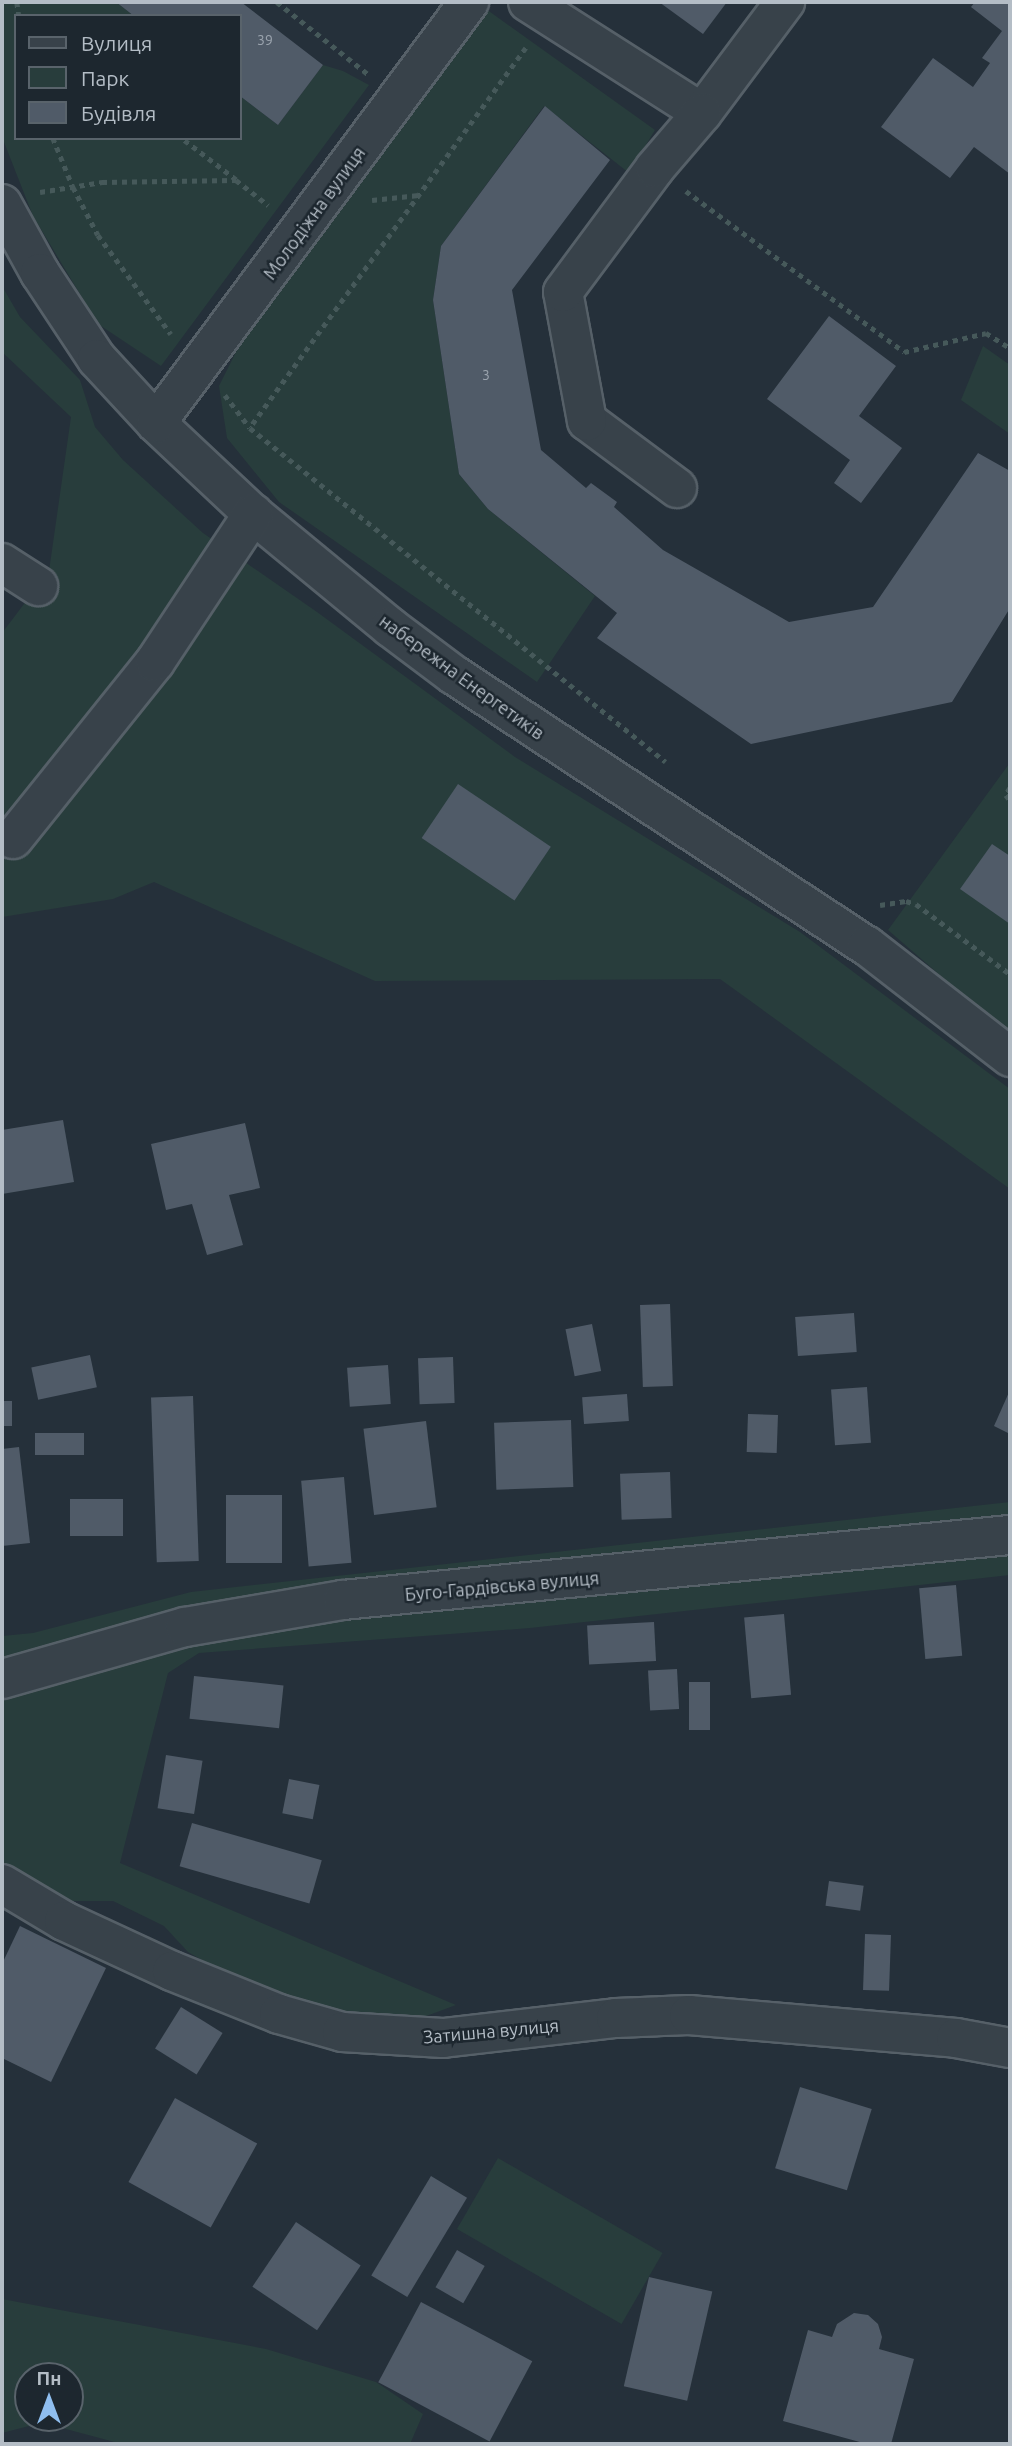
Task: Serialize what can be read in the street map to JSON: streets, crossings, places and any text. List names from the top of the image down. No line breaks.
{"streets":{"street":["Молодіжна вулиця","набережна Енергетиків","Буго-Гардівська вулиця","Затишна вулиця"]},"crossings":[["Молодіжна вулиця","набережна Енергетиків"]],"house_numbers":["39","3"],"legend":["Вулиця","Парк","Будівля"],"north":"top"}
